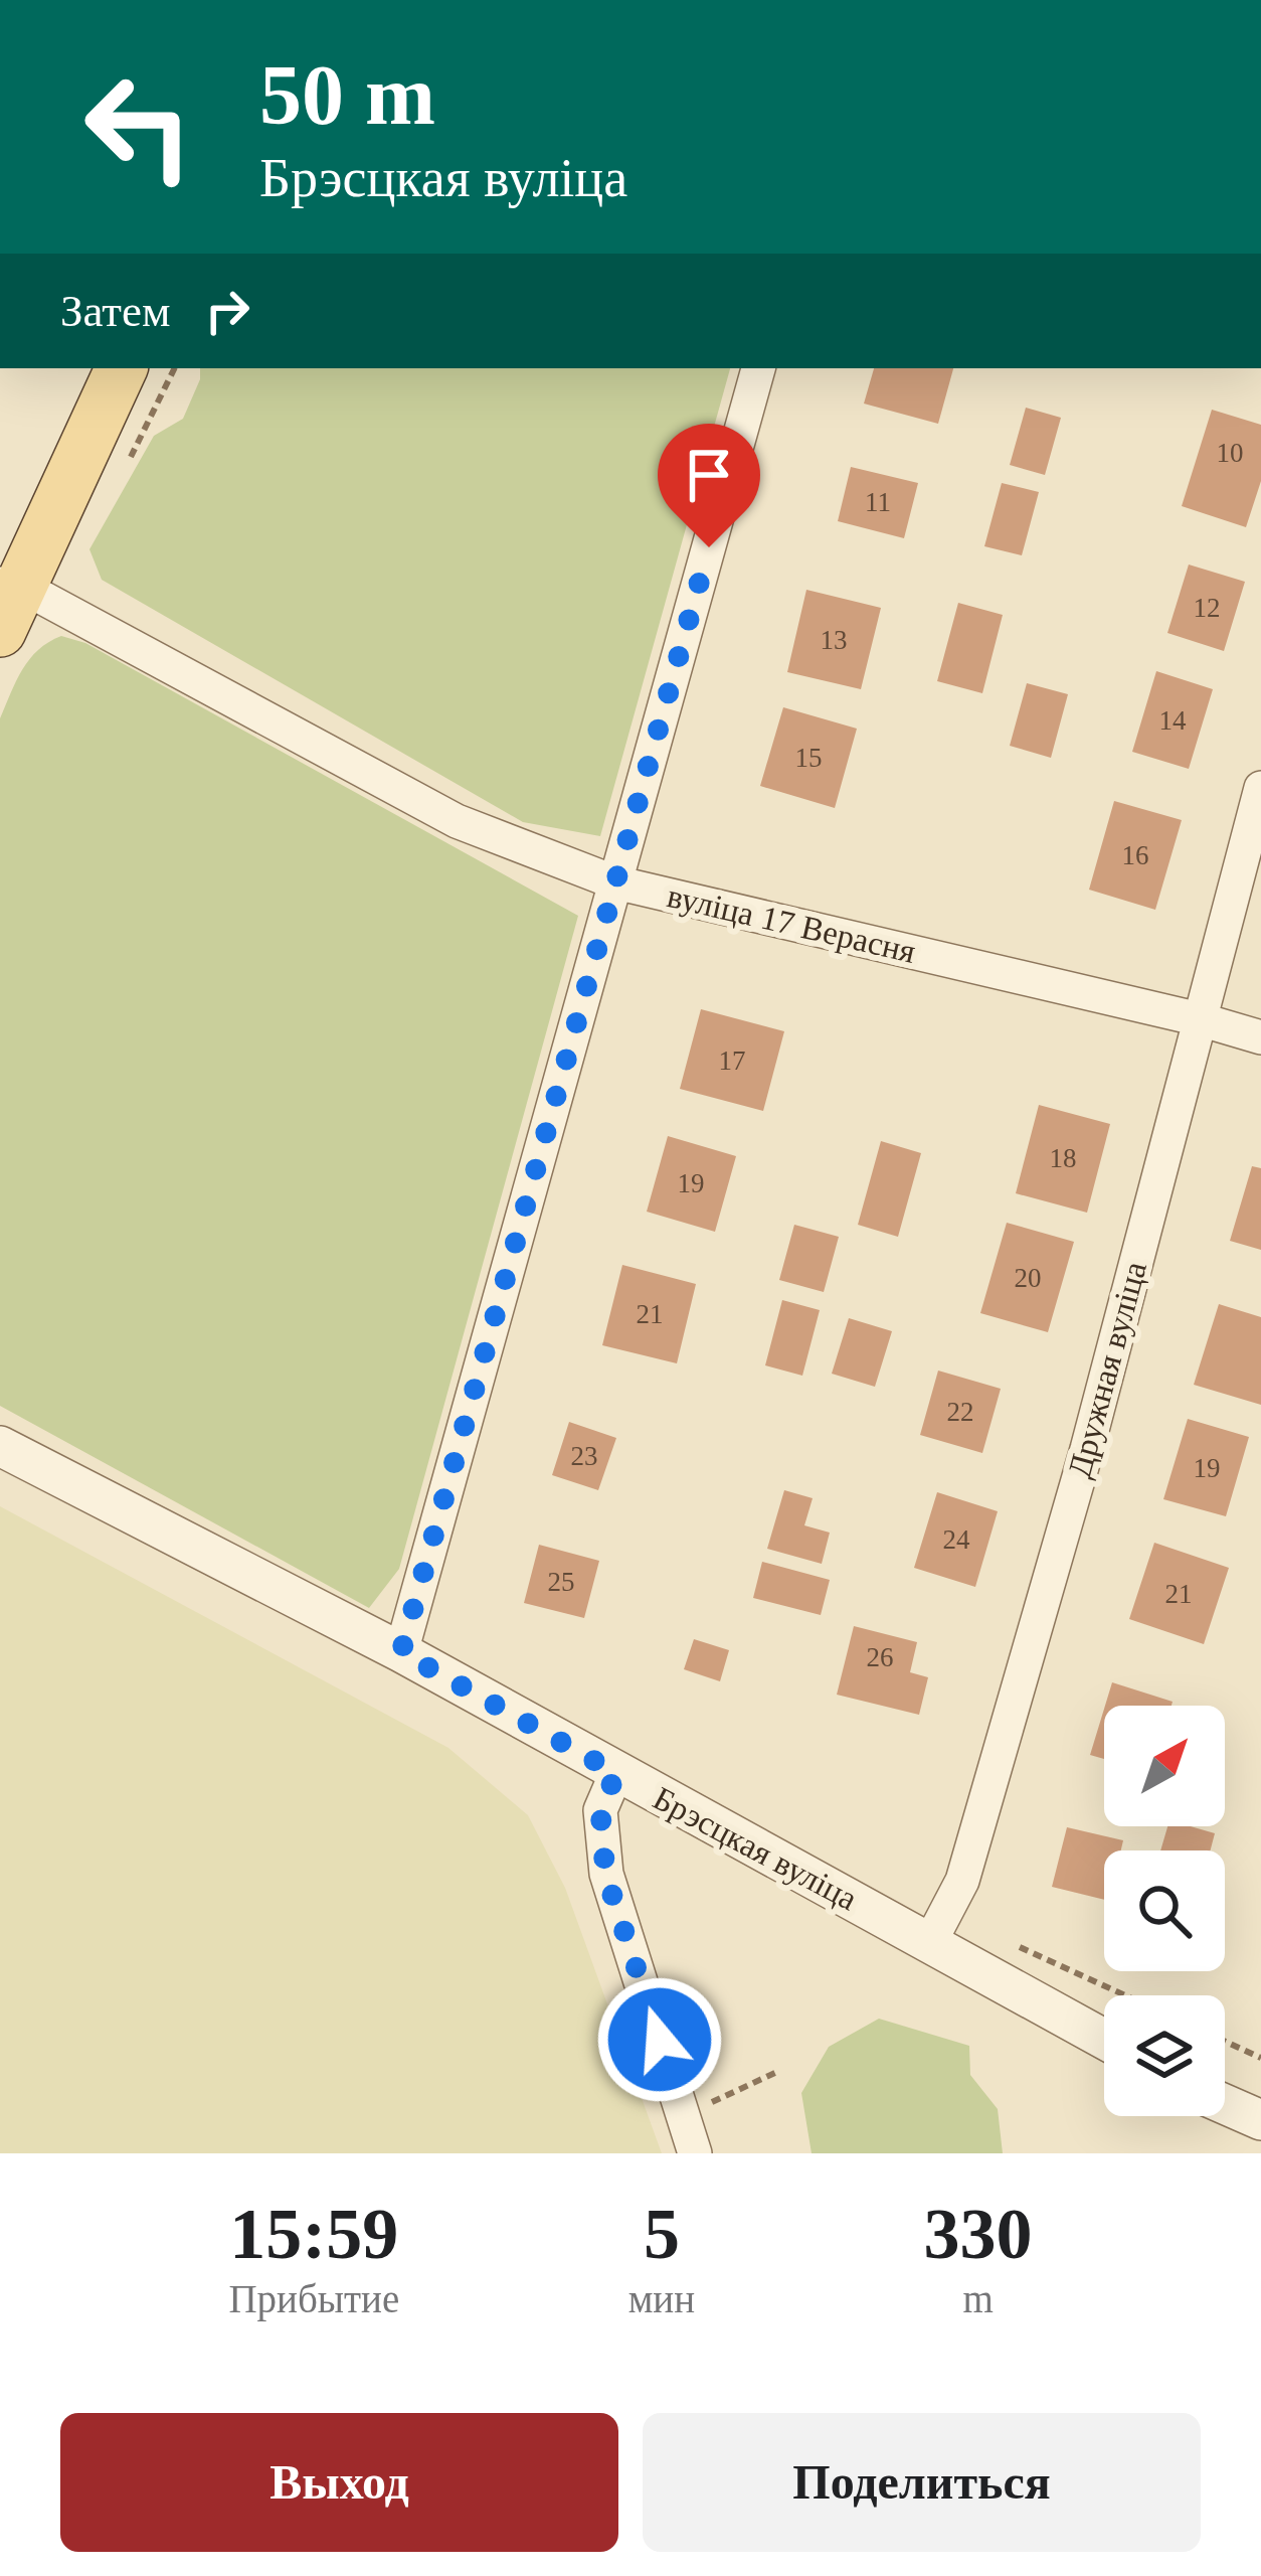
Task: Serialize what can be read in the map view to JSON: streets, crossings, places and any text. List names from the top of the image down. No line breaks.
{"streets":{"street":["вуліца 17 Верасня","Дружная вуліца","Брэсцкая вуліца"]},"crossings":[["вуліца 17 Верасня","Дружная вуліца"],["Дружная вуліца","Брэсцкая вуліца"]],"house_numbers":["10","11","12","13","14","15","16","17","18","19","20","21","22","23","19","24","25","21","26"],"north":"top right","page":{"turn":["50 m","Брэсцкая вуліца"],"then":"Затем","eta":["15:59","Прибытие","5","мин","330","m"],"buttons":["Выход","Поделиться"]}}
